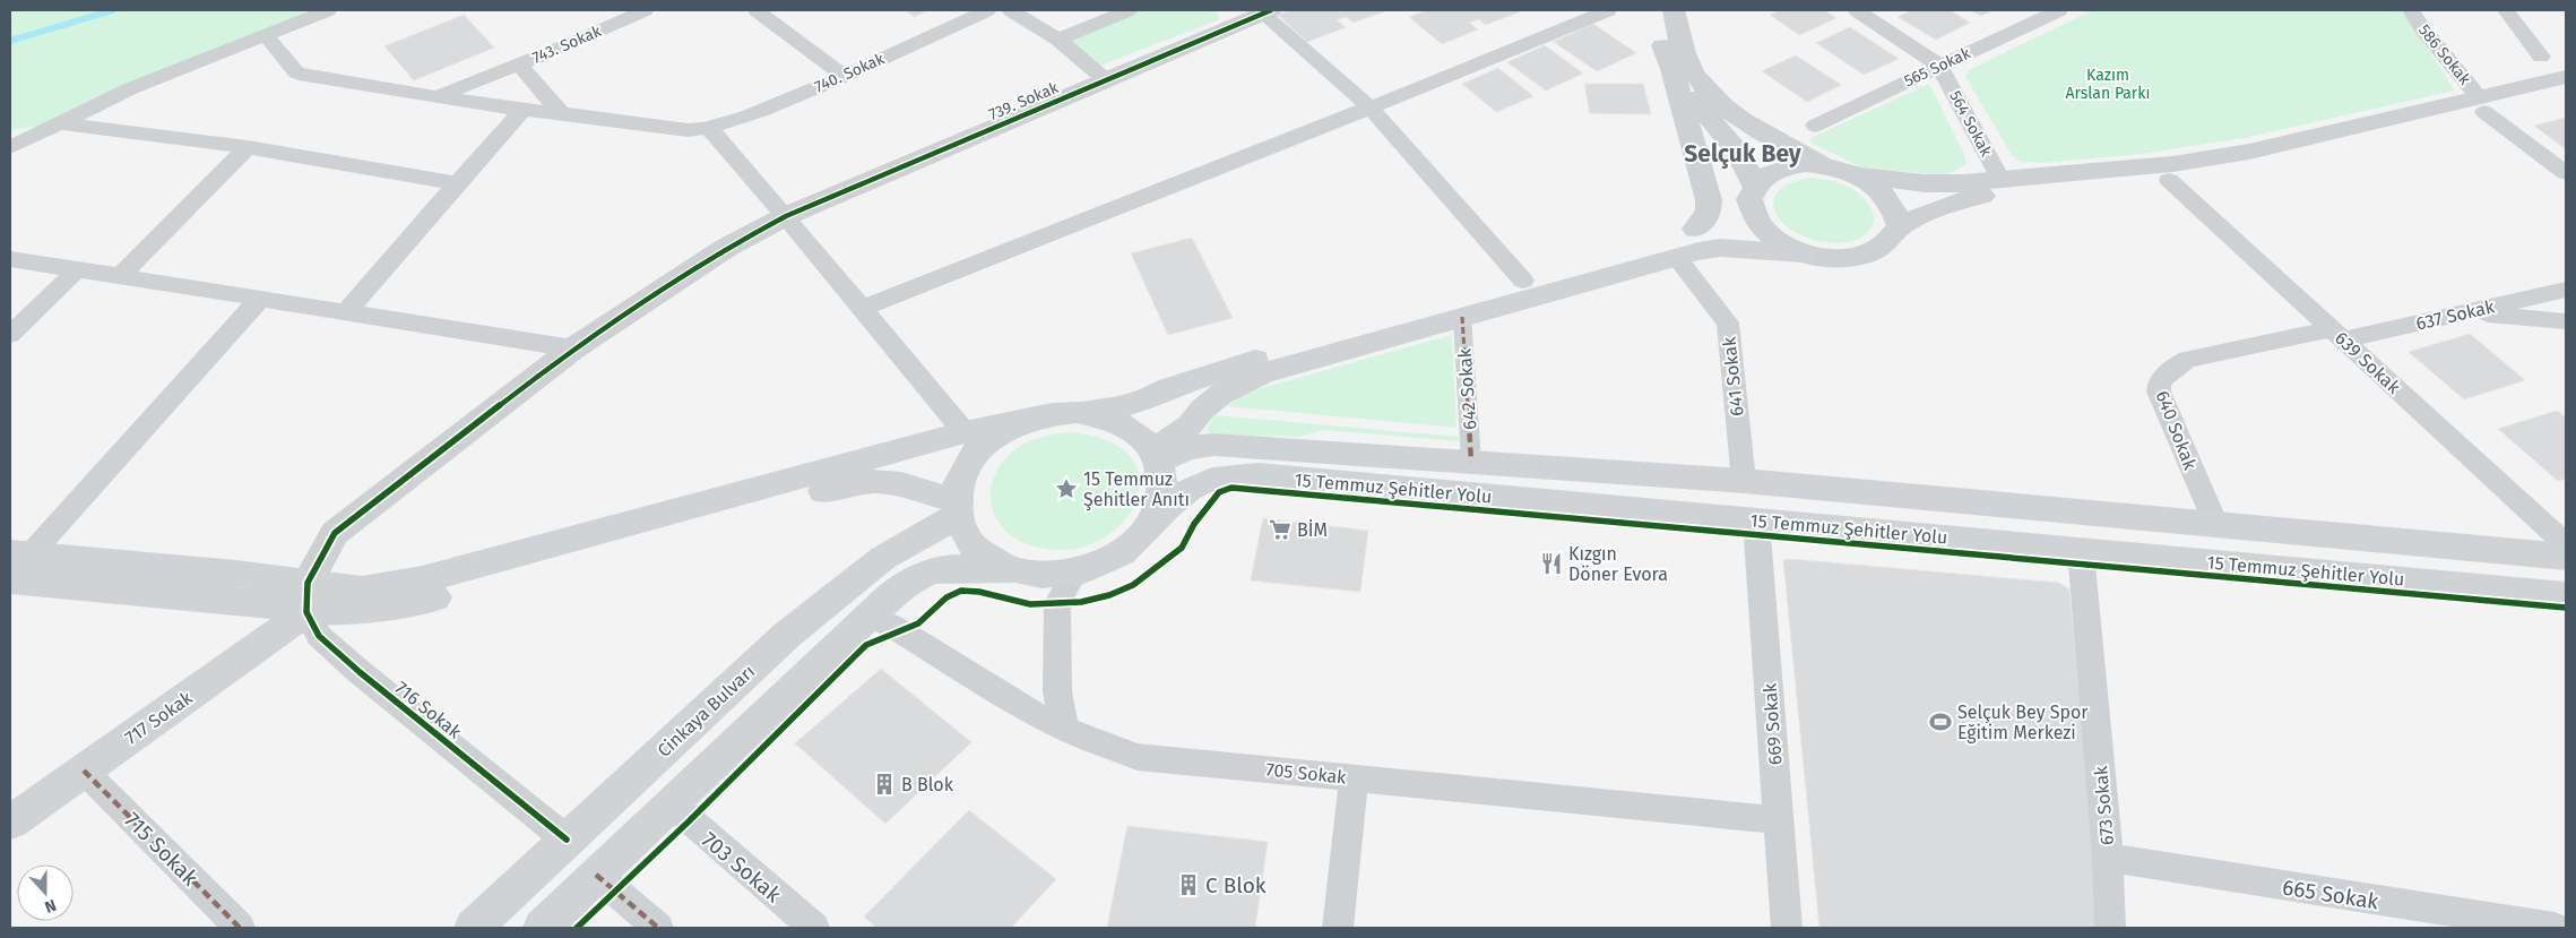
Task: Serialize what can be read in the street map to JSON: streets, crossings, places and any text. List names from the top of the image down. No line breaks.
{"streets":{"main road":["15 Temmuz Şehitler Yolu","Cinkaya Bulvarı","717 Sokak"],"street":["743. Sokak","586 Sokak","565 Sokak","740. Sokak","739. Sokak","564 Sokak","637 Sokak","639 Sokak","641 Sokak","642 Sokak","640 Sokak","716 Sokak","669 Sokak","705 Sokak","673 Sokak","715 Sokak","703 Sokak","665 Sokak"]},"crossings":[["743. Sokak","740. Sokak"],["565 Sokak","564 Sokak"],["739. Sokak","716 Sokak"],["739. Sokak","717 Sokak"],["637 Sokak","639 Sokak"],["637 Sokak","640 Sokak"],["639 Sokak","640 Sokak"],["641 Sokak","15 Temmuz Şehitler Yolu"],["642 Sokak","15 Temmuz Şehitler Yolu"],["640 Sokak","15 Temmuz Şehitler Yolu"],["15 Temmuz Şehitler Yolu","Cinkaya Bulvarı"],["15 Temmuz Şehitler Yolu","669 Sokak"],["15 Temmuz Şehitler Yolu","673 Sokak"],["716 Sokak","Cinkaya Bulvarı"],["716 Sokak","717 Sokak"],["717 Sokak","715 Sokak"],["669 Sokak","705 Sokak"],["673 Sokak","665 Sokak"]],"districts":["Selçuk Bey"],"parks":["Kazım Arslan Parkı"],"places":{"place":["15 Temmuz Şehitler Anıtı"],"supermarket":["BİM"],"restaurant":["Kızgın Döner Evora"],"sports":["Selçuk Bey Spor Eğitim Merkezi"],"building":["B Blok","C Blok"]},"north":"bottom"}
